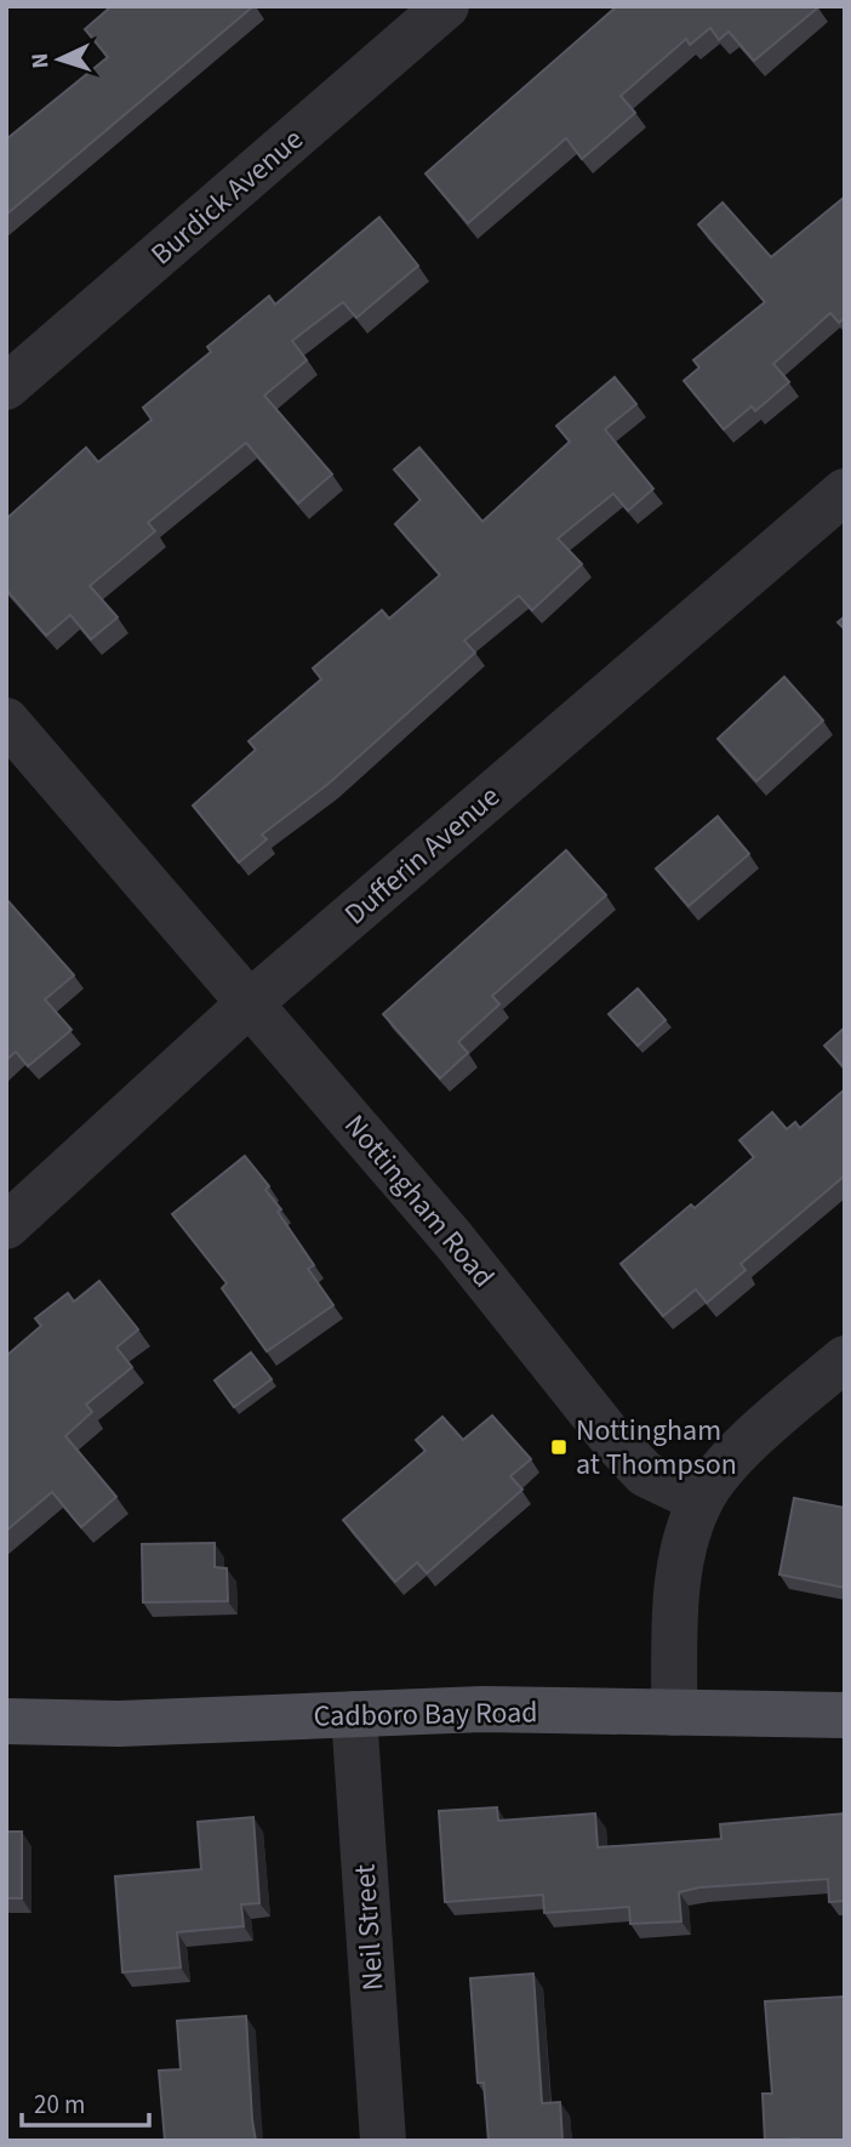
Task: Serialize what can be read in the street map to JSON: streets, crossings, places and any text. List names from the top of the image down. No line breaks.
{"streets":{"main road":["Cadboro Bay Road"],"street":["Burdick Avenue","Dufferin Avenue","Nottingham Road","Neil Street"]},"crossings":[["Dufferin Avenue","Nottingham Road"],["Cadboro Bay Road","Neil Street"]],"places":{"transit":["Nottingham at Thompson"]},"scale_bar":"20 m","north":"left"}
